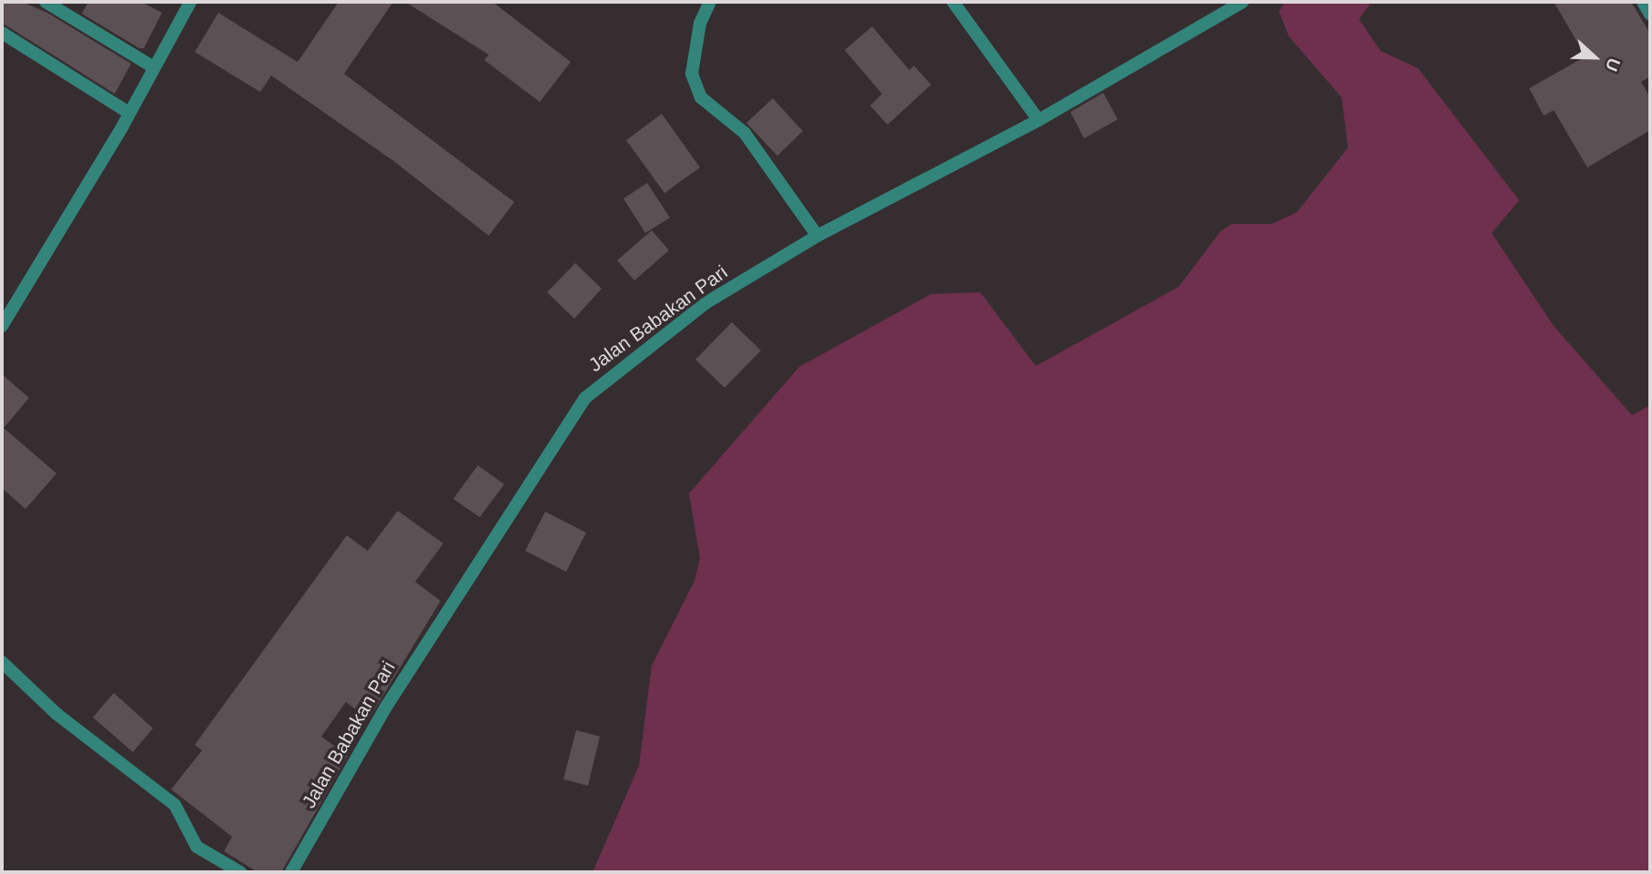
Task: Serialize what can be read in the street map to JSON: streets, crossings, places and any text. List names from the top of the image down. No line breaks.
{"streets":{"street":["Jalan Babakan Pari"]},"north":"right"}
